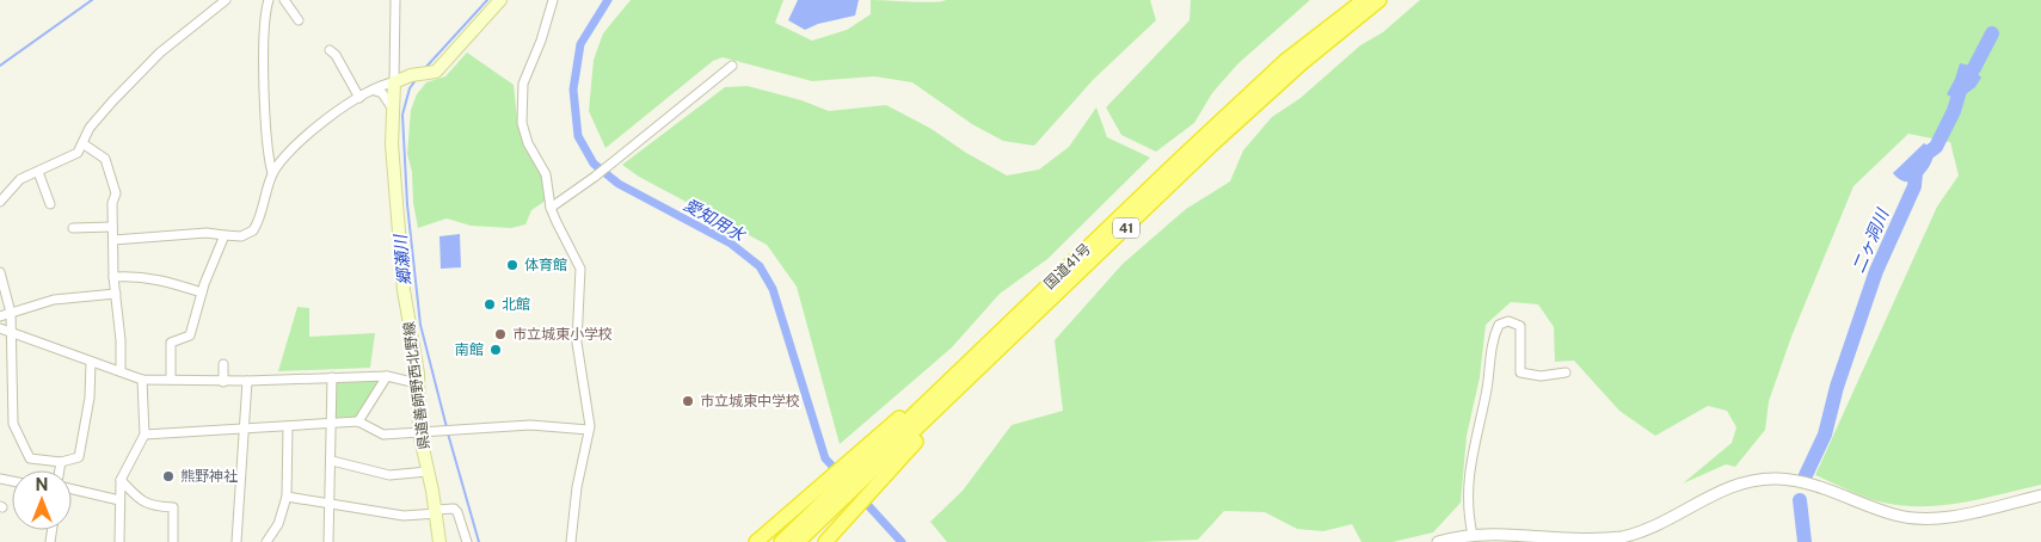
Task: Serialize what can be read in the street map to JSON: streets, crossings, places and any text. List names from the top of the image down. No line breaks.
{"streets":{"highway":["41","国道41号"],"main road":["県道善師野西北野線"]},"water":["愛知用水","二ヶ洞川","郷瀬川"],"places":["体育館","北館","市立城東小学校","南館","市立城東中学校","熊野神社"],"north":"top"}
